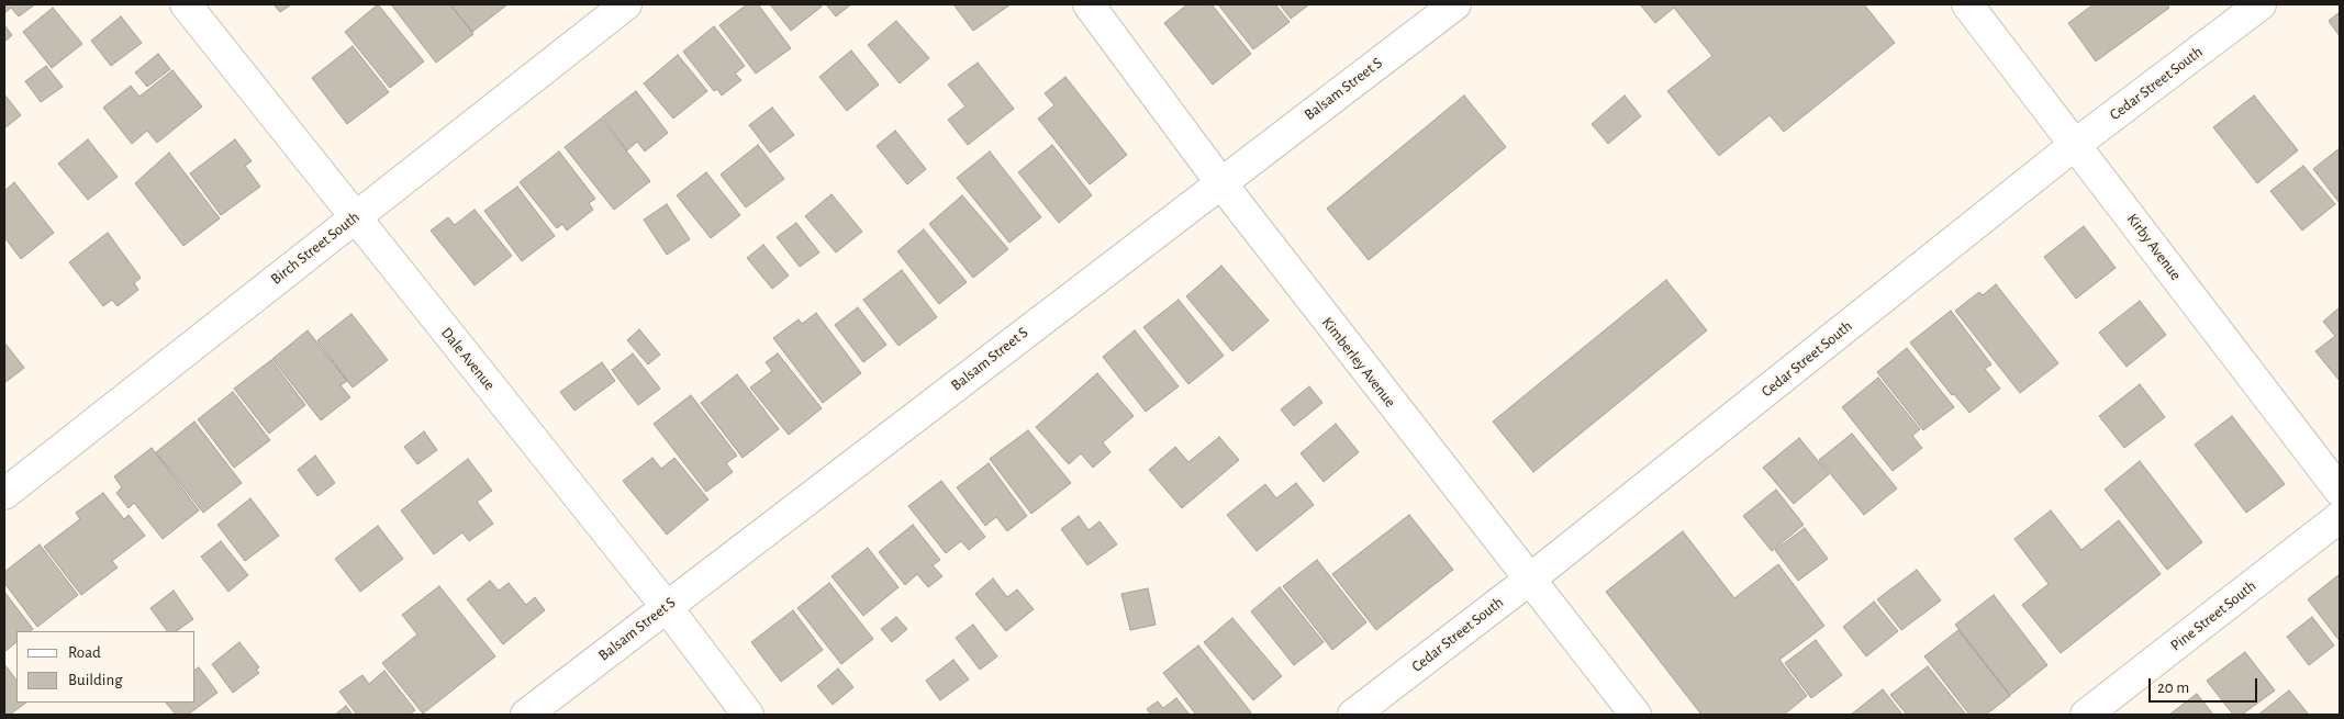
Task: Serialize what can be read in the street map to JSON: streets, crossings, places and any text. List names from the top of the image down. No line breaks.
{"streets":{"street":["Cedar Street South","Balsam Street S","Kirby Avenue","Birch Street South","Dale Avenue","Kimberley Avenue","Pine Street South"]},"crossings":[["Cedar Street South","Kirby Avenue"],["Cedar Street South","Kimberley Avenue"],["Balsam Street S","Dale Avenue"],["Balsam Street S","Kimberley Avenue"],["Birch Street South","Dale Avenue"]],"legend":["Road","Building"],"scale_bar":"20 m"}
